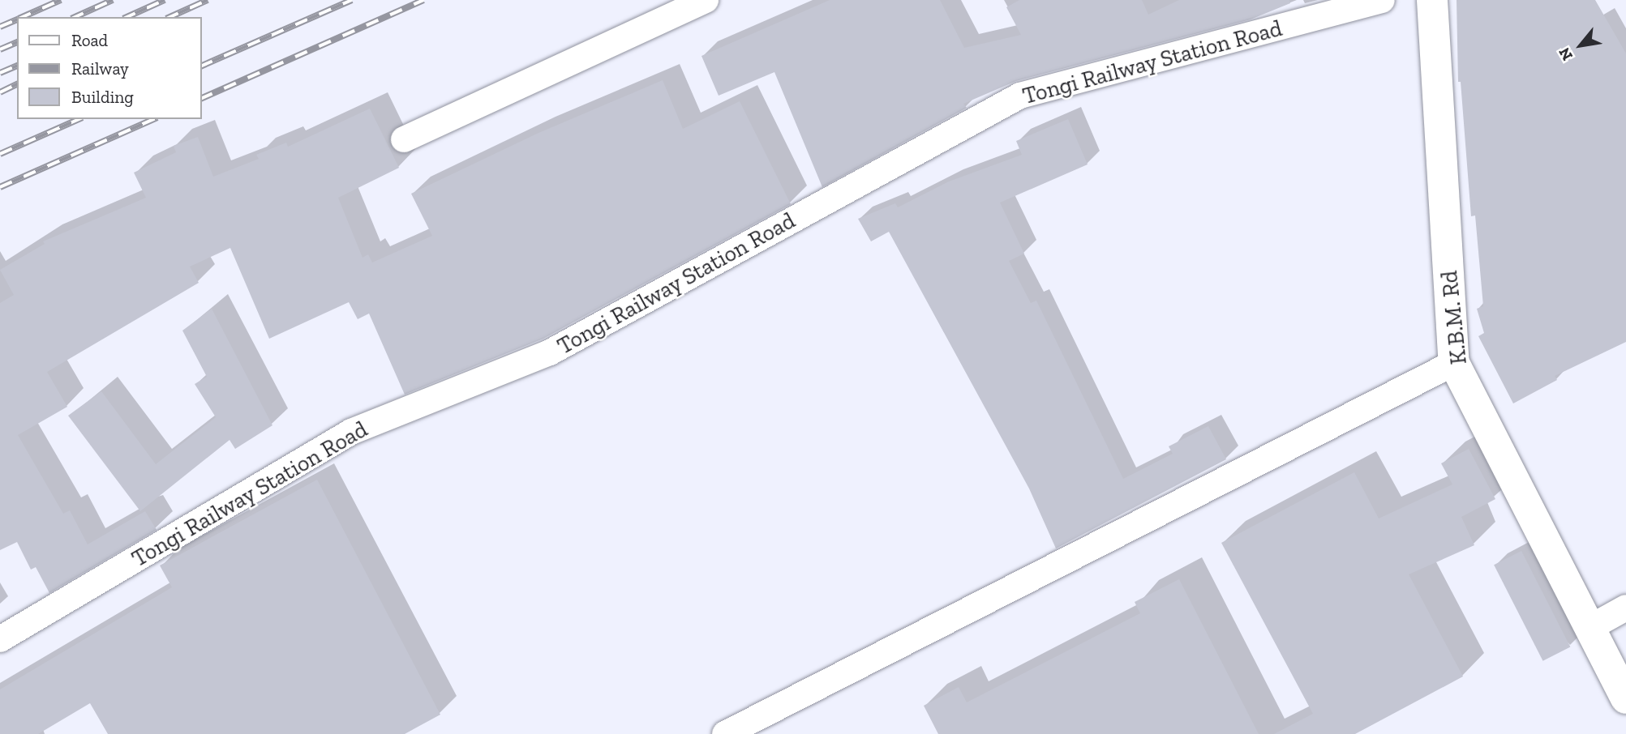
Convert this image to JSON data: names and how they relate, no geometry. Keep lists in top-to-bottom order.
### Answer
{
  "streets": {
    "street": ["Tongi Railway Station Road", "K.B.M. Rd"]
  },
  "legend": ["Road", "Railway", "Building"],
  "north": "bottom left"
}
